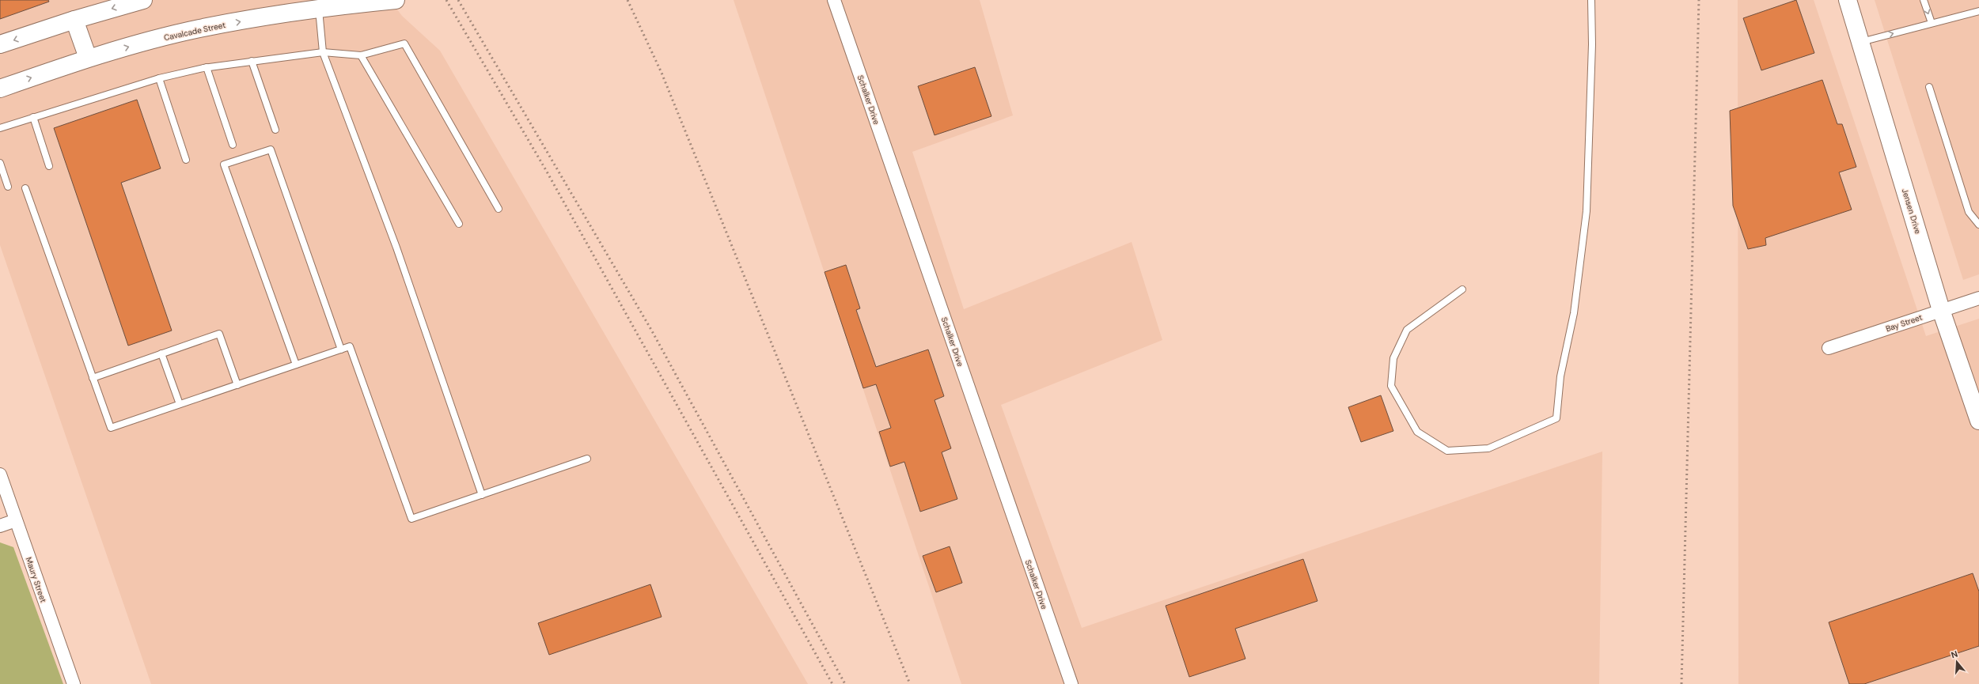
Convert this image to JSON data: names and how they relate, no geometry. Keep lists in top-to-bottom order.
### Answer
{
  "streets": {
    "main road": ["Cavalcade Street", "Jensen Drive"],
    "street": ["Schalker Drive", "Bay Street", "Maury Street"]
  },
  "crossings": [
    ["Jensen Drive", "Bay Street"]
  ],
  "north": "top"
}
